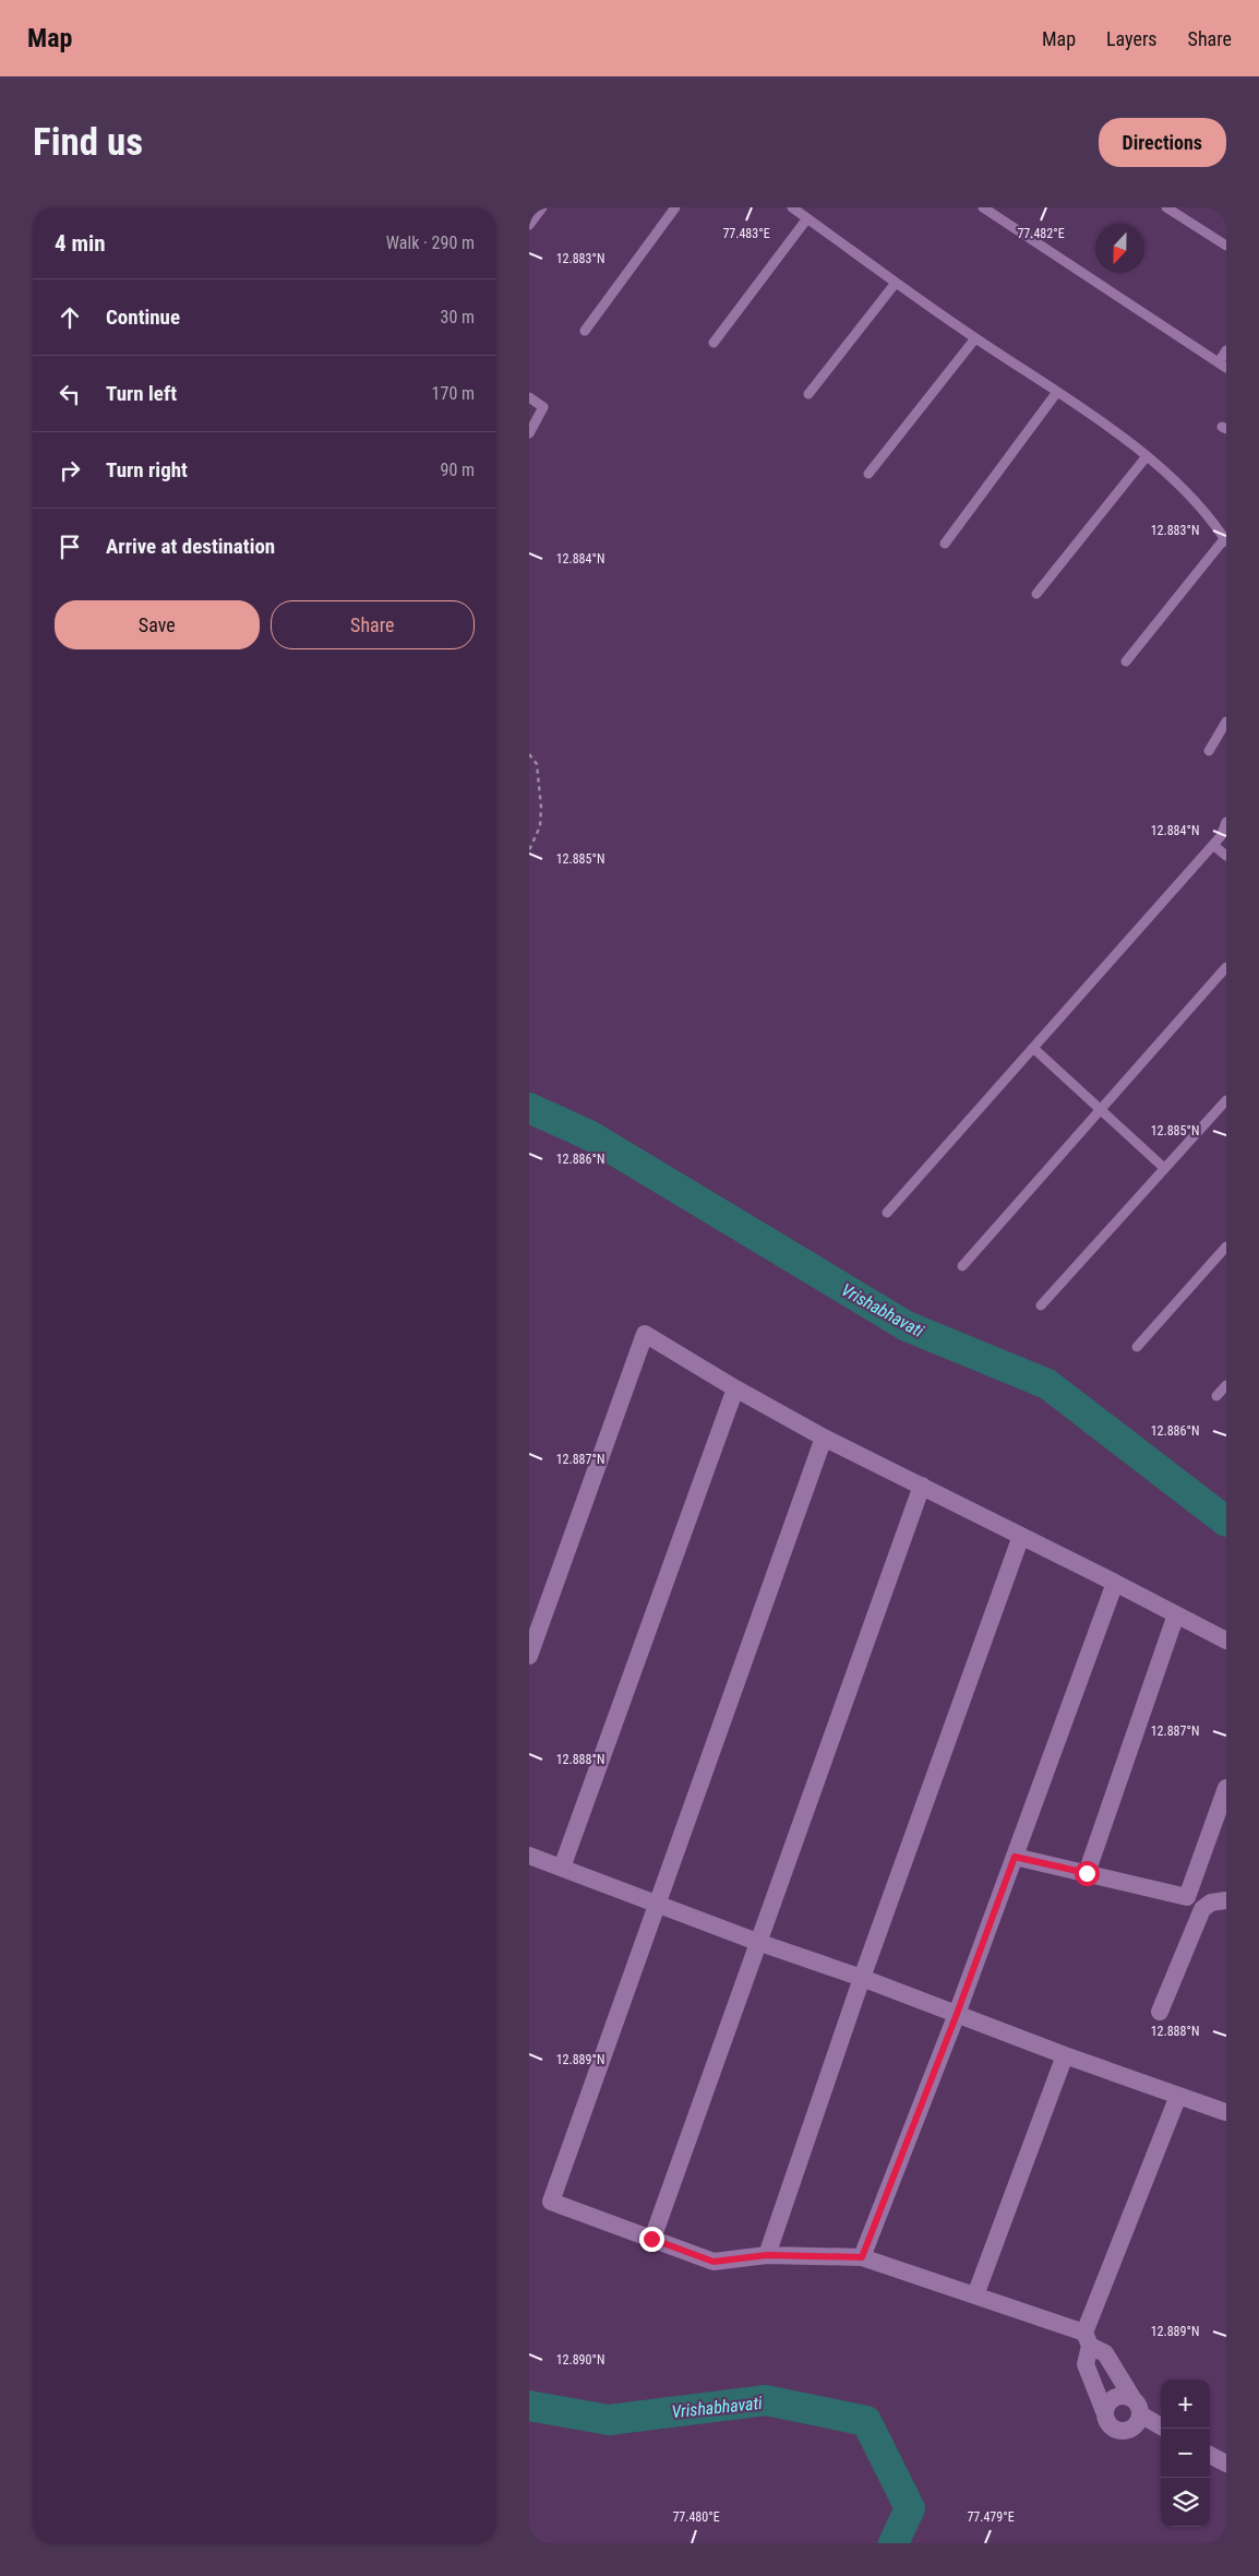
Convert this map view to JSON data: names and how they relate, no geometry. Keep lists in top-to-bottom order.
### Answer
{
  "water": ["Vrishabhavati"],
  "north": "bottom",
  "page": {
    "header": "Map",
    "nav": ["Map", "Layers", "Share"],
    "buttons": [
      "Directions",
      ["Save", "Share"]
    ],
    "title": "Find us",
    "heading": ["4 min", "Walk · 290 m"],
    "list": [
      ["Continue", "30 m"],
      ["Turn left", "170 m"],
      ["Turn right", "90 m"],
      "Arrive at destination"
    ],
    "map_buttons": ["+", "−"]
  },
  "coordinates": [
    "77.483°E",
    "77.482°E",
    "12.883°N",
    "12.884°N",
    "12.885°N",
    "12.886°N",
    "12.887°N",
    "12.888°N",
    "12.889°N",
    "12.890°N",
    "77.480°E",
    "77.479°E"
  ]
}
